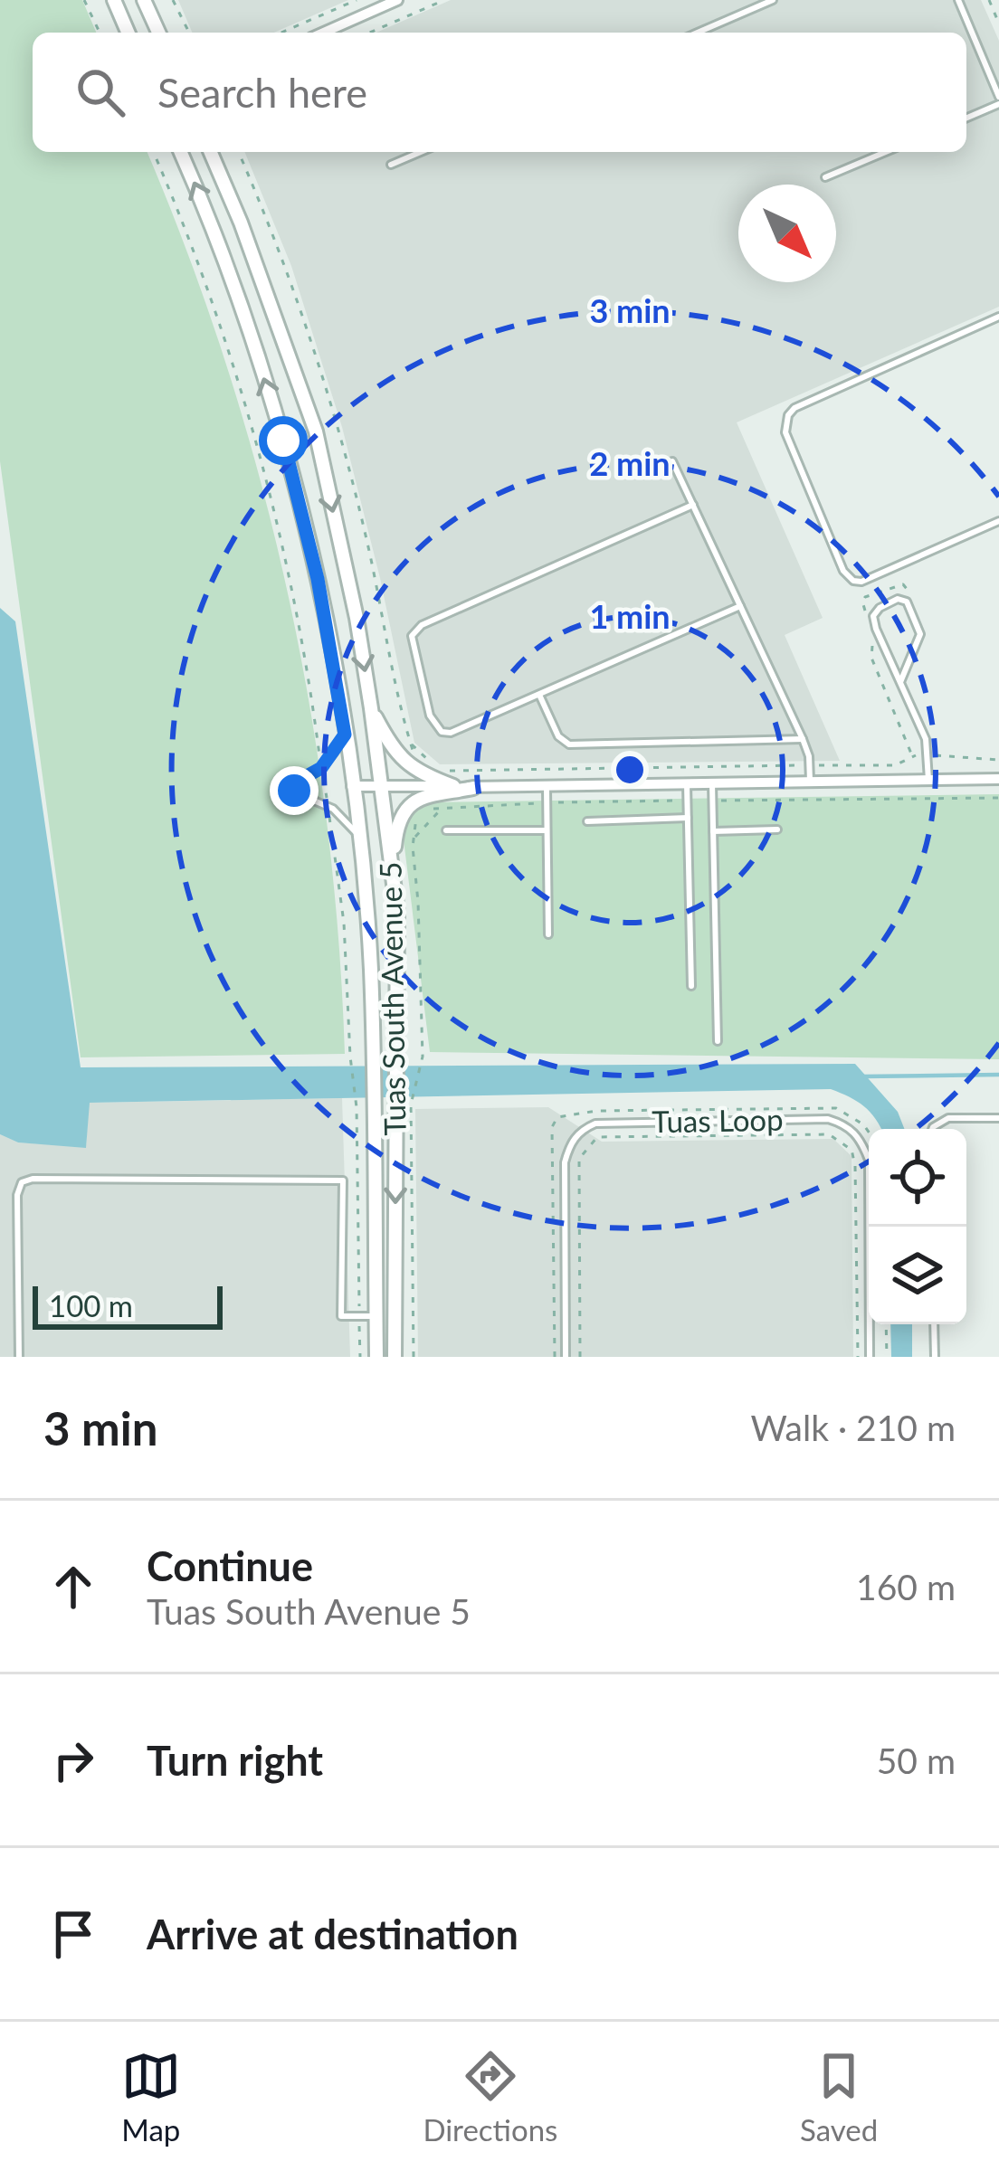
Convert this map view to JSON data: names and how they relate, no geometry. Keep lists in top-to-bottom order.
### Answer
{
  "streets": {
    "street": ["Tuas South Avenue 5"],
    "lane": ["Tuas Loop"]
  },
  "scale_bar": "100 m",
  "north": "bottom right",
  "page": {
    "search": "Search here",
    "scale": "100 m",
    "heading": ["3 min", "Walk · 210 m"],
    "list": [
      ["Continue", "Tuas South Avenue 5", "160 m"],
      ["Turn right", "50 m"],
      "Arrive at destination"
    ],
    "nav": ["Map", "Directions", "Saved"]
  },
  "rings": ["3 min", "2 min", "1 min"]
}
